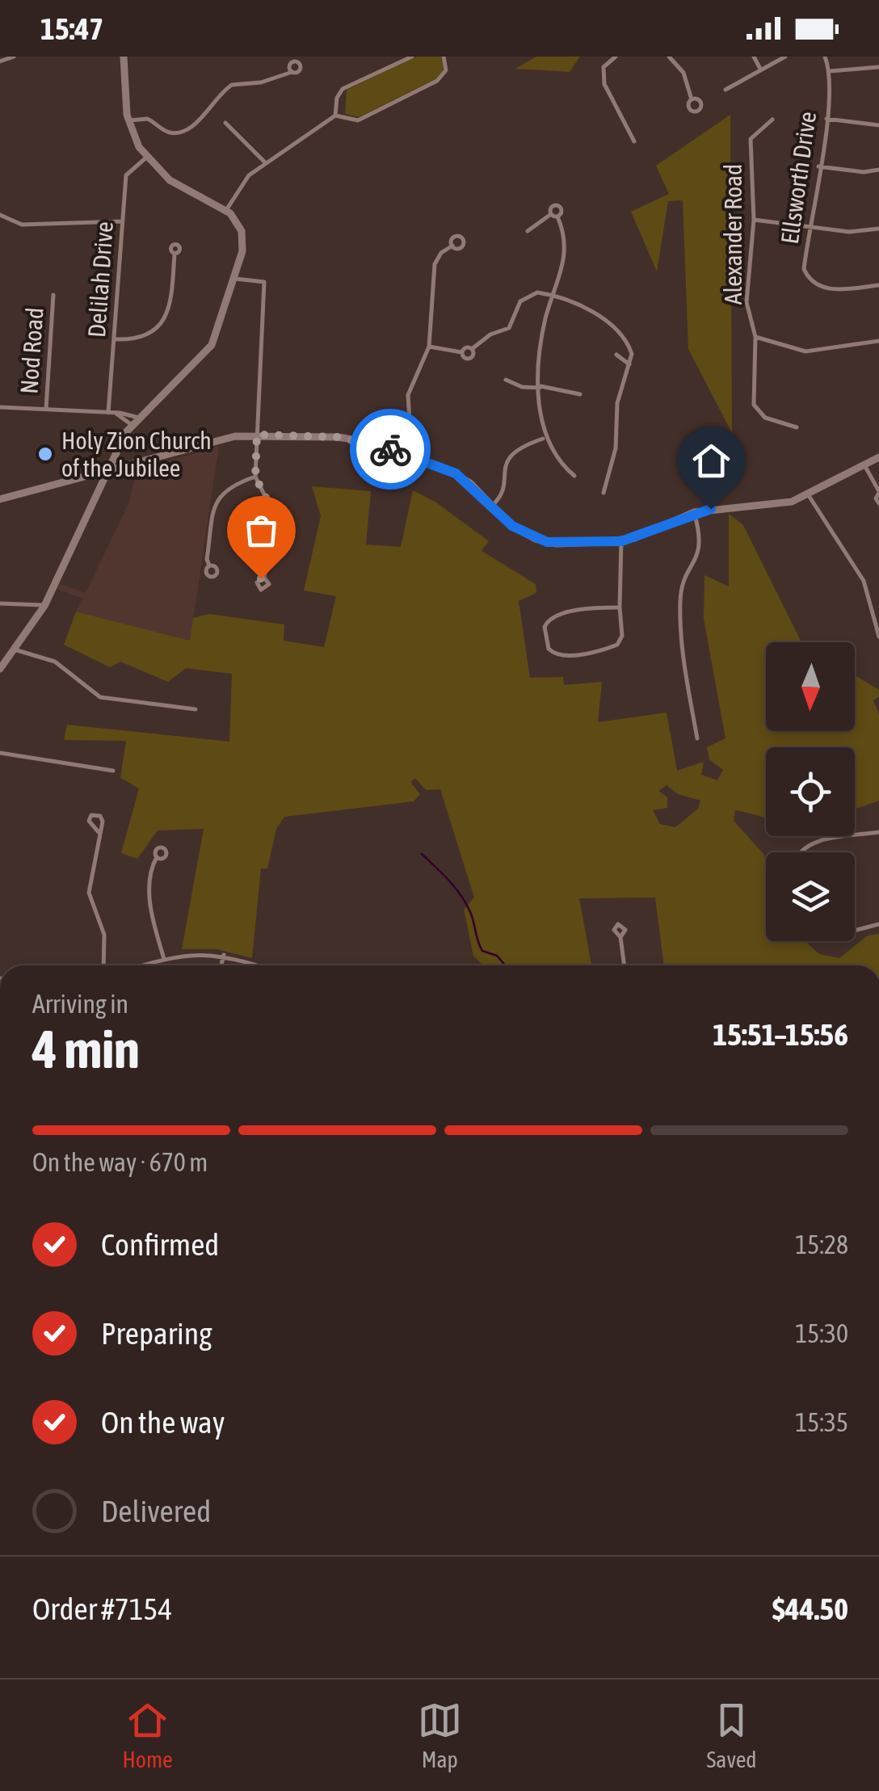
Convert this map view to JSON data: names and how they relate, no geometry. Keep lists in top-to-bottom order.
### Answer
{
  "streets": {
    "street": [
      "Ellsworth Drive",
      "Alexander Road",
      "Delilah Drive",
      "Nod Road"
    ]
  },
  "places": ["Holy Zion Church of the Jubilee"],
  "north": "bottom",
  "page": {
    "status": "15:47",
    "heading": ["4 min", "Arriving in", "15:51–15:56"],
    "panel": ["Order #7154", "$44.50"],
    "bar": "On the way · 670 m",
    "list": [
      ["Confirmed", "15:28"],
      ["Preparing", "15:30"],
      ["On the way", "15:35"],
      "Delivered"
    ],
    "tabs": ["Home", "Map", "Saved"]
  }
}
